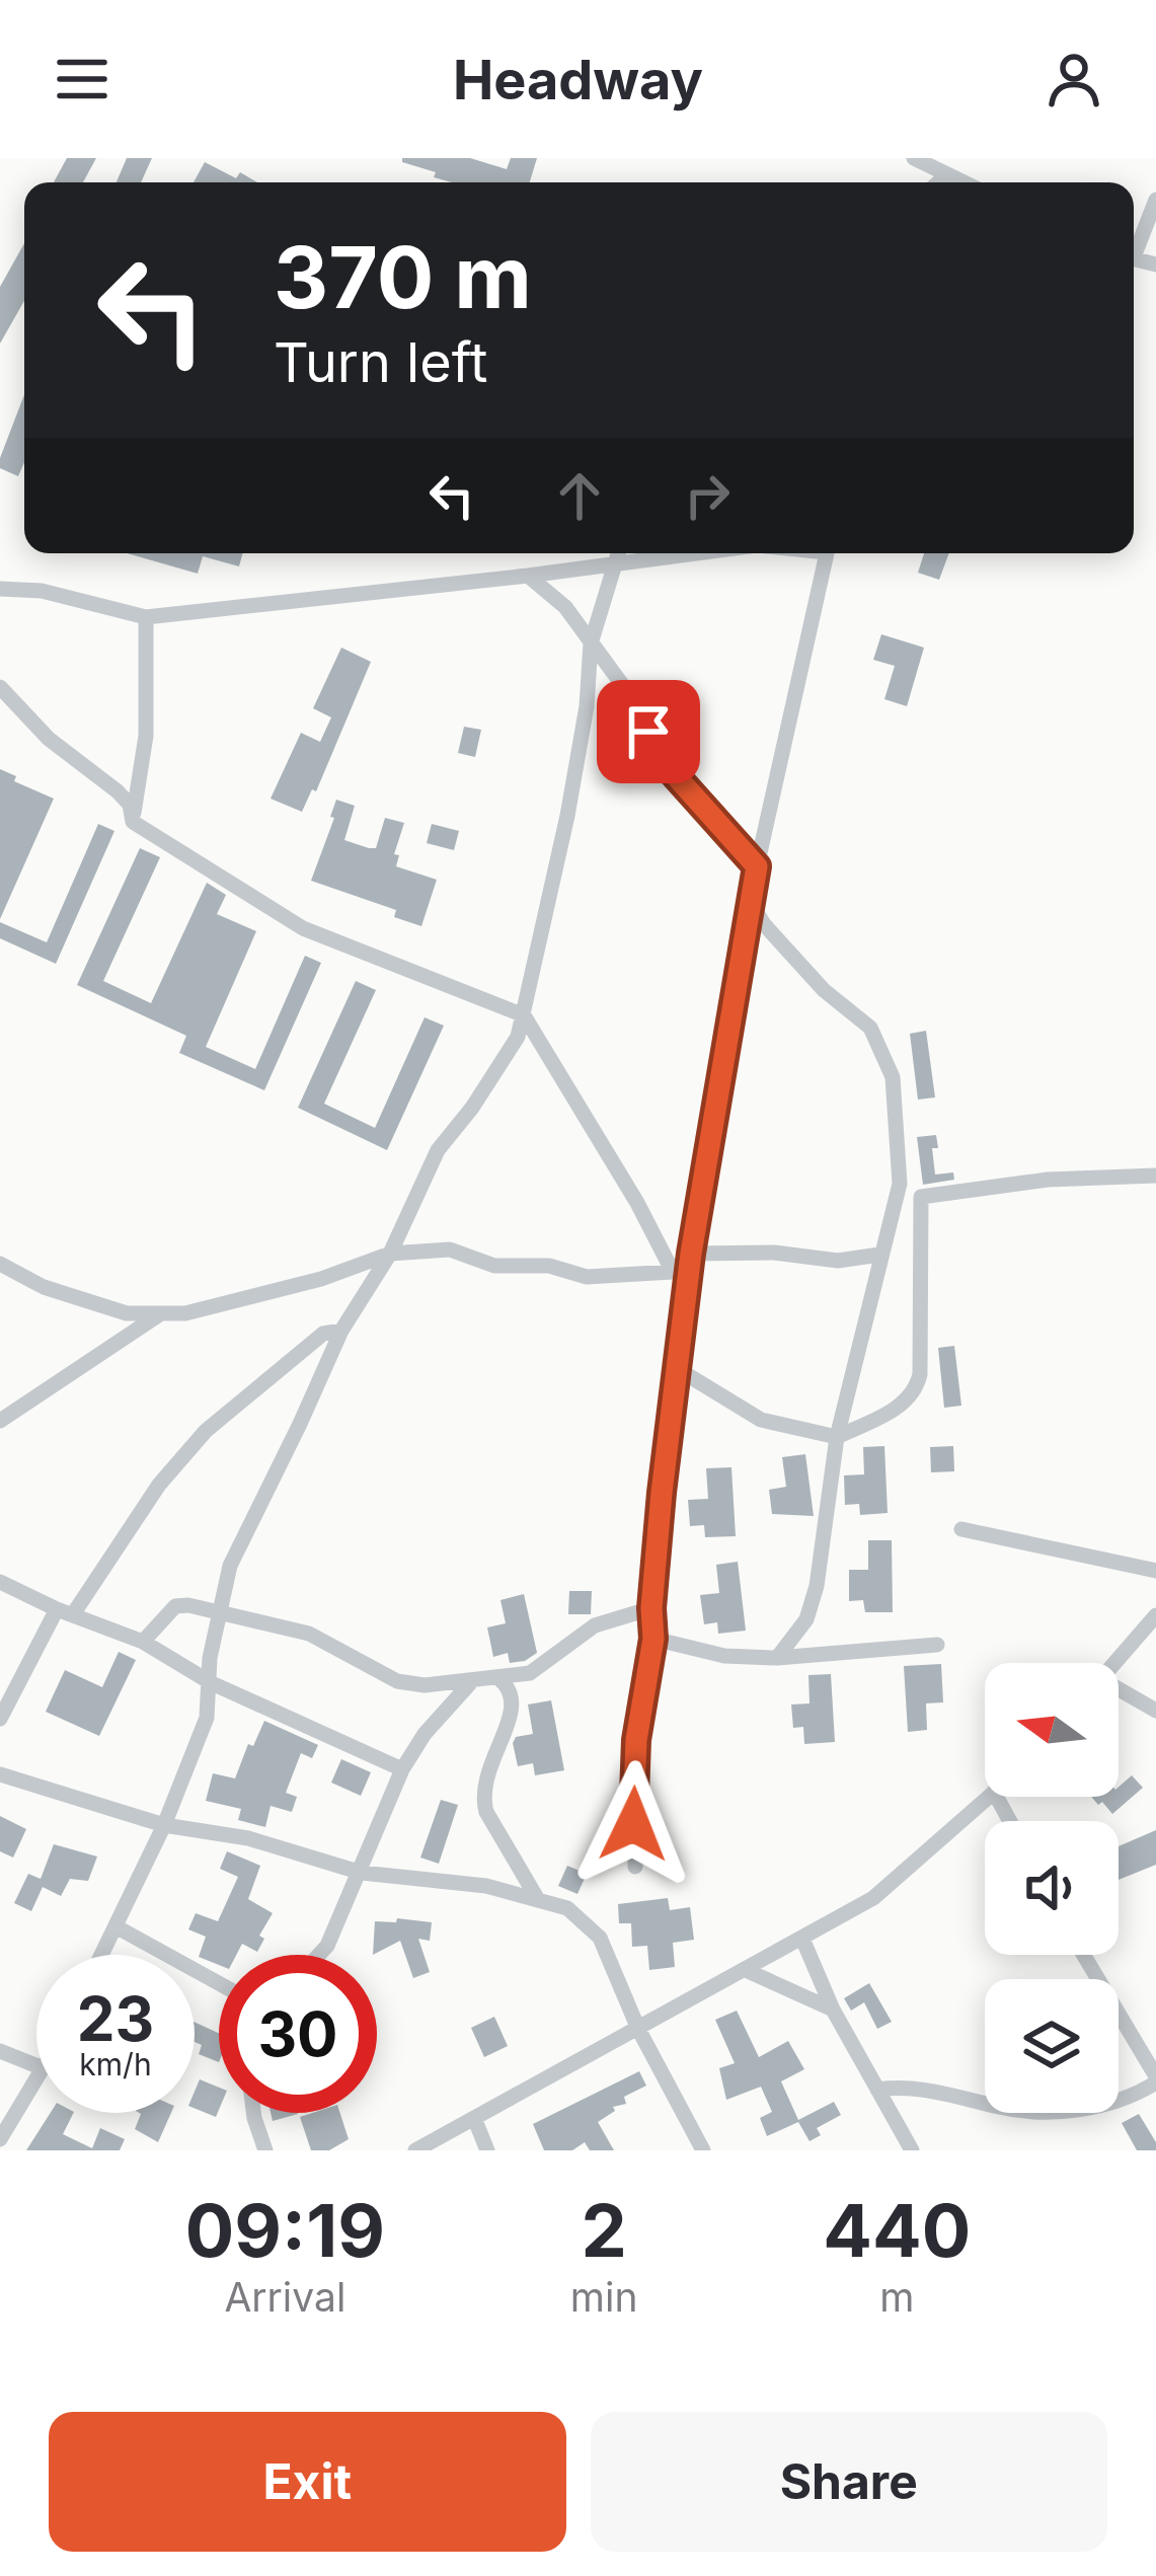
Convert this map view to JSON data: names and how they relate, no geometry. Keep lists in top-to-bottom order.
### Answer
{
  "north": "left",
  "page": {
    "header": "Headway",
    "turn": ["370 m", "Turn left"],
    "speed": "23 km/h",
    "limit": "30",
    "eta": [
      "09:19",
      "Arrival",
      "2",
      "min",
      "440",
      "m"
    ],
    "buttons": ["Exit", "Share"]
  }
}
